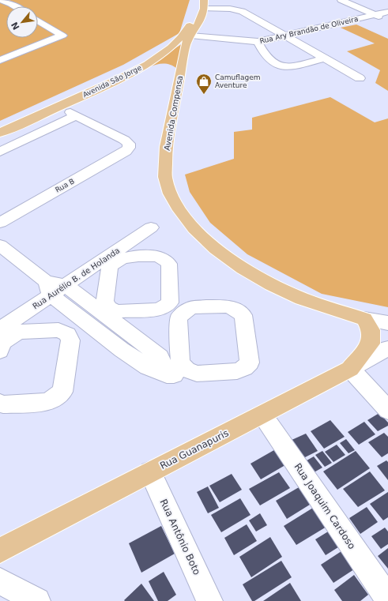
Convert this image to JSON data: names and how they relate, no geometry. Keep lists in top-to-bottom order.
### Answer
{
  "streets": {
    "main road": ["Avenida São Jorge", "Avenida Compensa", "Rua Guanapuris"],
    "street": [
      "Rua Ary Brandão de Oliveira",
      "Rua B",
      "Rua Aurélio B. de Holanda",
      "Rua Joaquim Cardoso",
      "Rua Antônio Boto"
    ]
  },
  "crossings": [
    ["Rua Ary Brandão de Oliveira", "Avenida Compensa"],
    ["Rua Guanapuris", "Rua Joaquim Cardoso"],
    ["Rua Guanapuris", "Rua Antônio Boto"]
  ],
  "places": {
    "shop": ["Camuflagem Aventure"]
  },
  "north": "bottom left"
}
